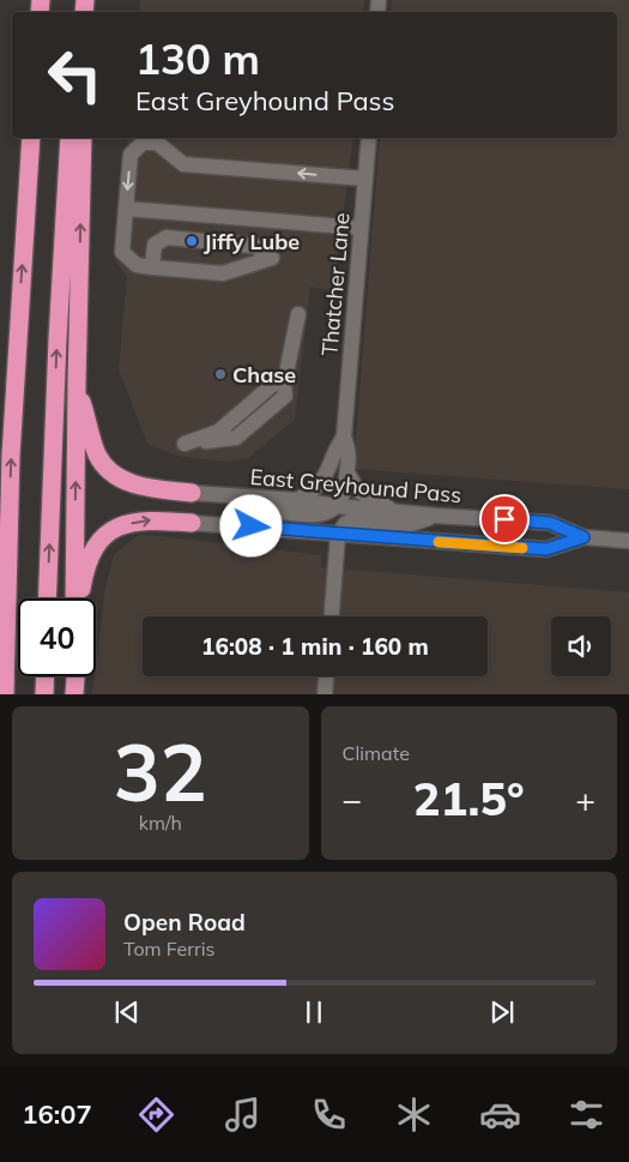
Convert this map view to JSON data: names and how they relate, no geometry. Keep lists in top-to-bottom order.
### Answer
{
  "streets": {
    "street": ["Thatcher Lane", "East Greyhound Pass"]
  },
  "crossings": [
    ["Thatcher Lane", "East Greyhound Pass"]
  ],
  "places": ["Jiffy Lube", "Chase"],
  "page": {
    "turn": ["130 m", "East Greyhound Pass"],
    "limit": "40",
    "trip": "16:08 · 1 min · 160 m",
    "tile": [
      ["32", "km/h"],
      "Climate"
    ],
    "heat": ["−", "21.5°", "+"],
    "song": ["Open Road", "Tom Ferris"],
    "tabs": "16:07"
  }
}
